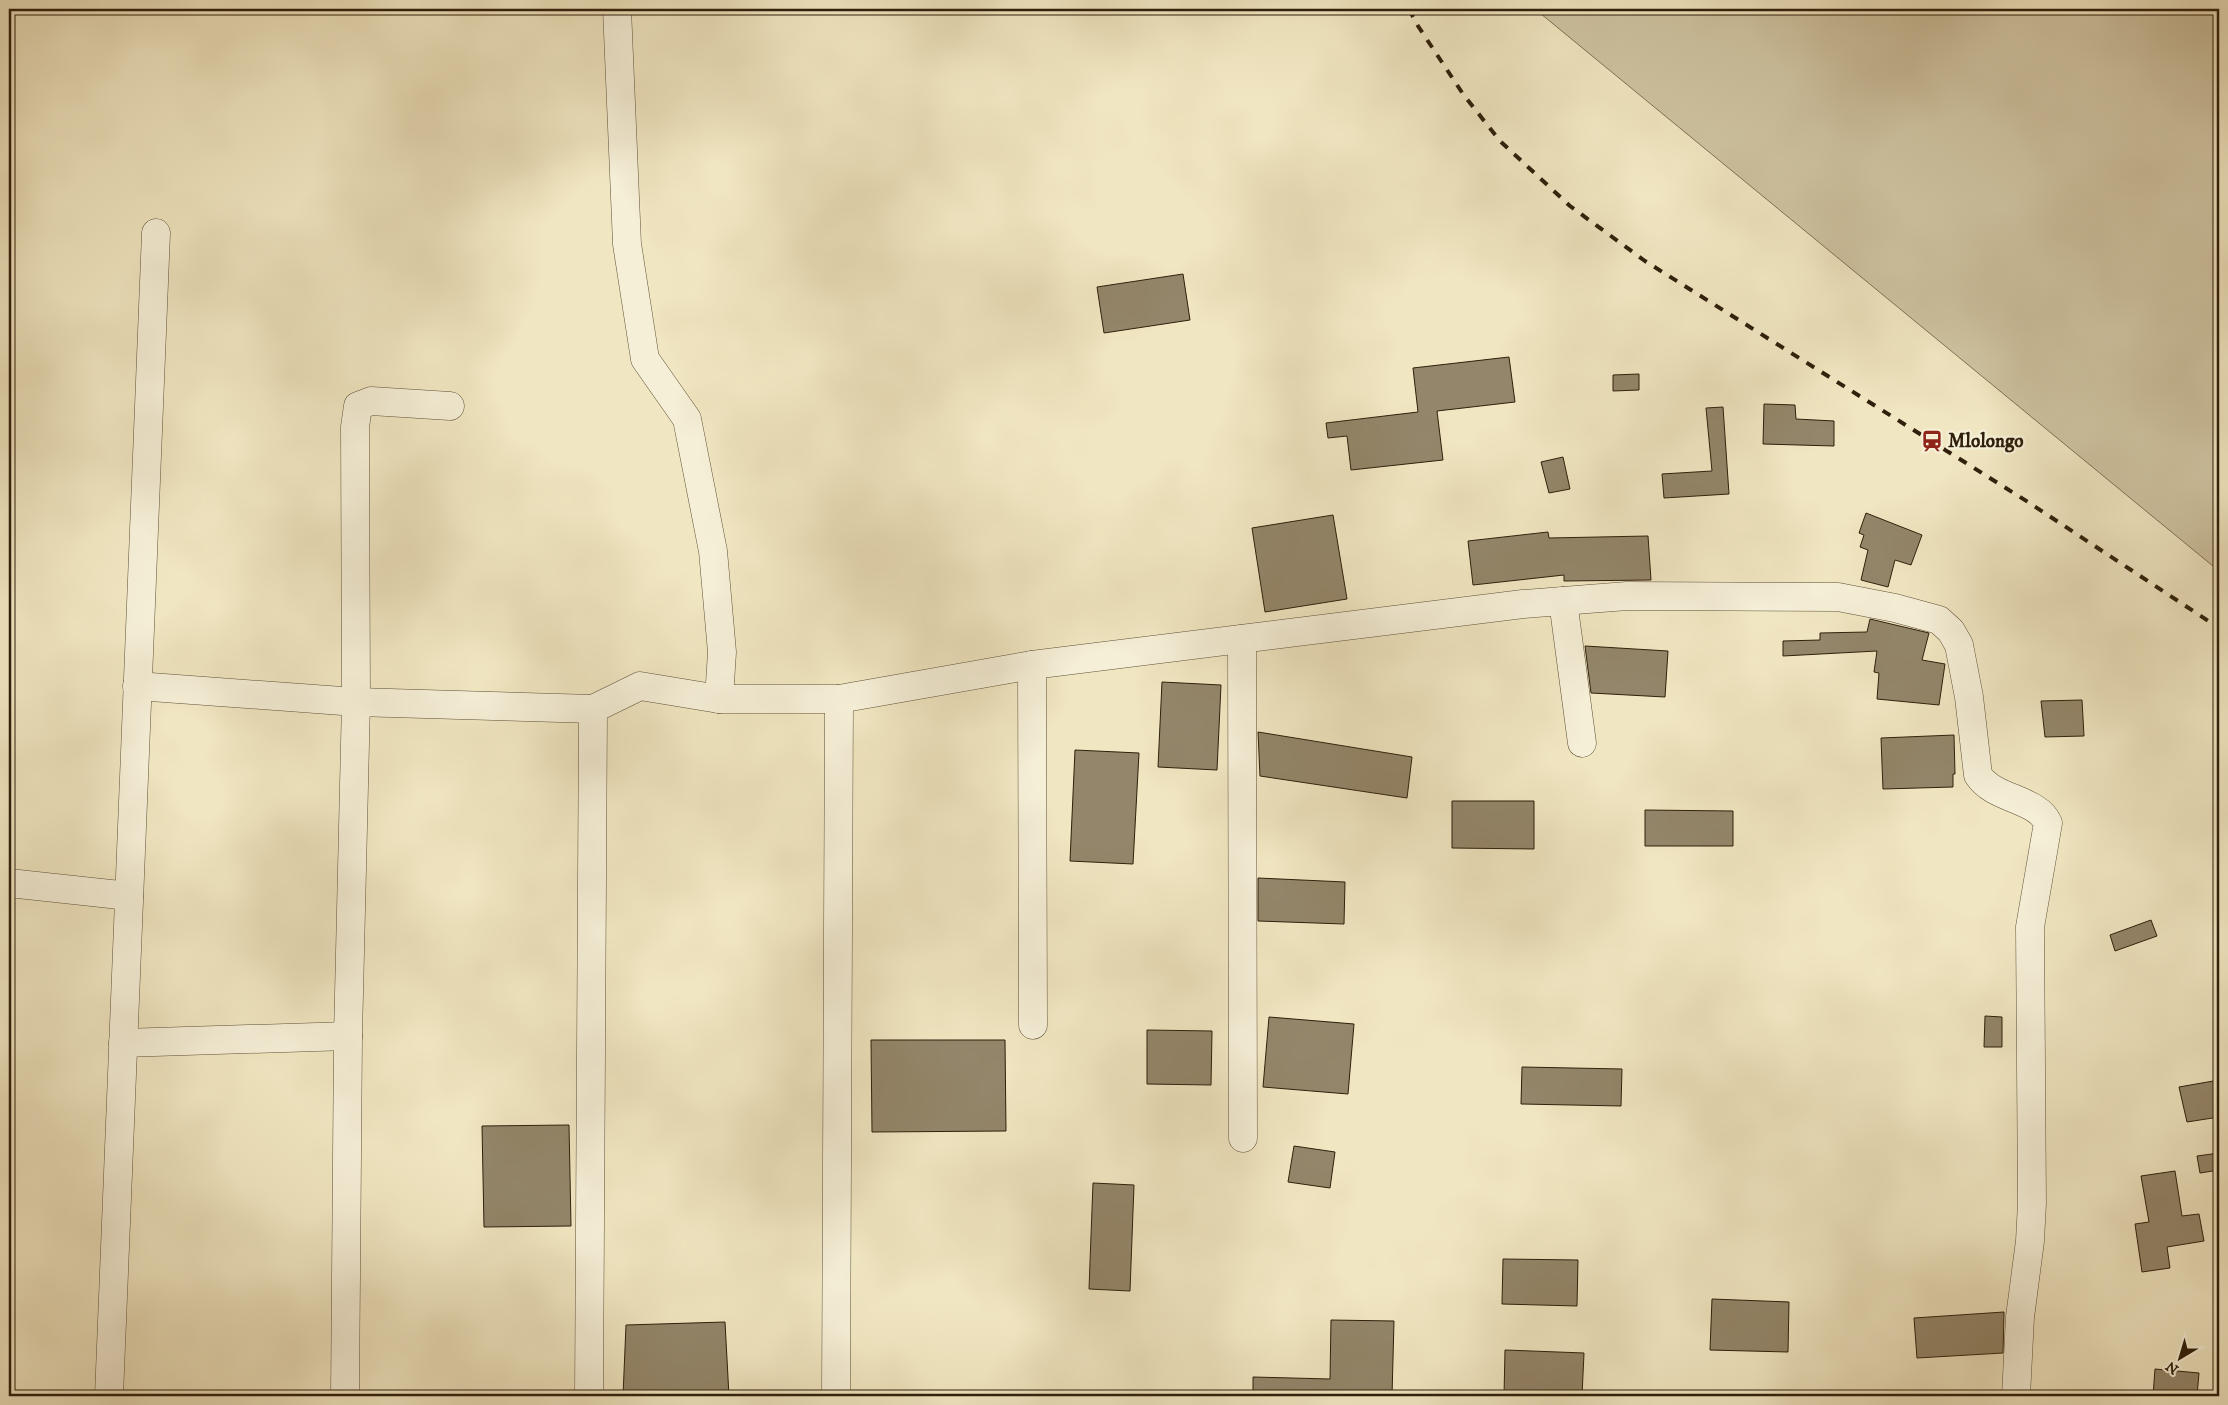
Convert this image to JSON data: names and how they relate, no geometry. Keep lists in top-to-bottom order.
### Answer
{
  "places": {
    "station": ["Mlolongo"]
  },
  "north": "bottom left"
}
